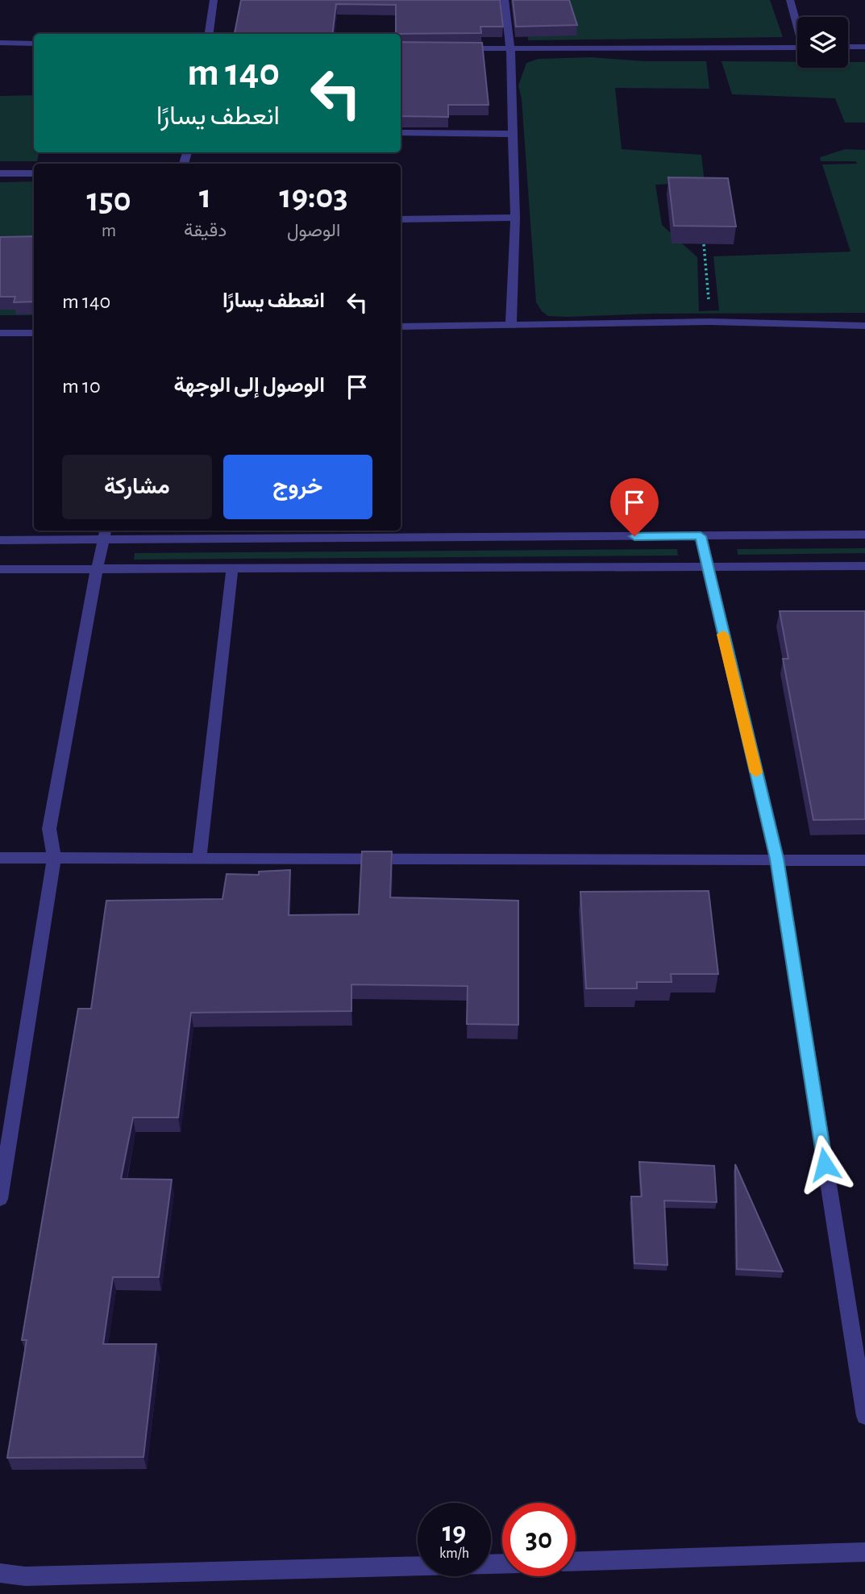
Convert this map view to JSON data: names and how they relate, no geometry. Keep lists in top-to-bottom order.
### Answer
{
  "page": {
    "turn": ["140 m", "انعطف يسارًا"],
    "eta": [
      "19:03",
      "الوصول",
      "1",
      "دقيقة",
      "150",
      "m"
    ],
    "list": [
      {
        "name": "انعطف يسارًا",
        "value": "140 m"
      },
      {
        "name": "الوصول إلى الوجهة",
        "value": "10 m"
      }
    ],
    "buttons": ["خروج", "مشاركة"],
    "speed": "19 km/h",
    "limit": "30"
  }
}
